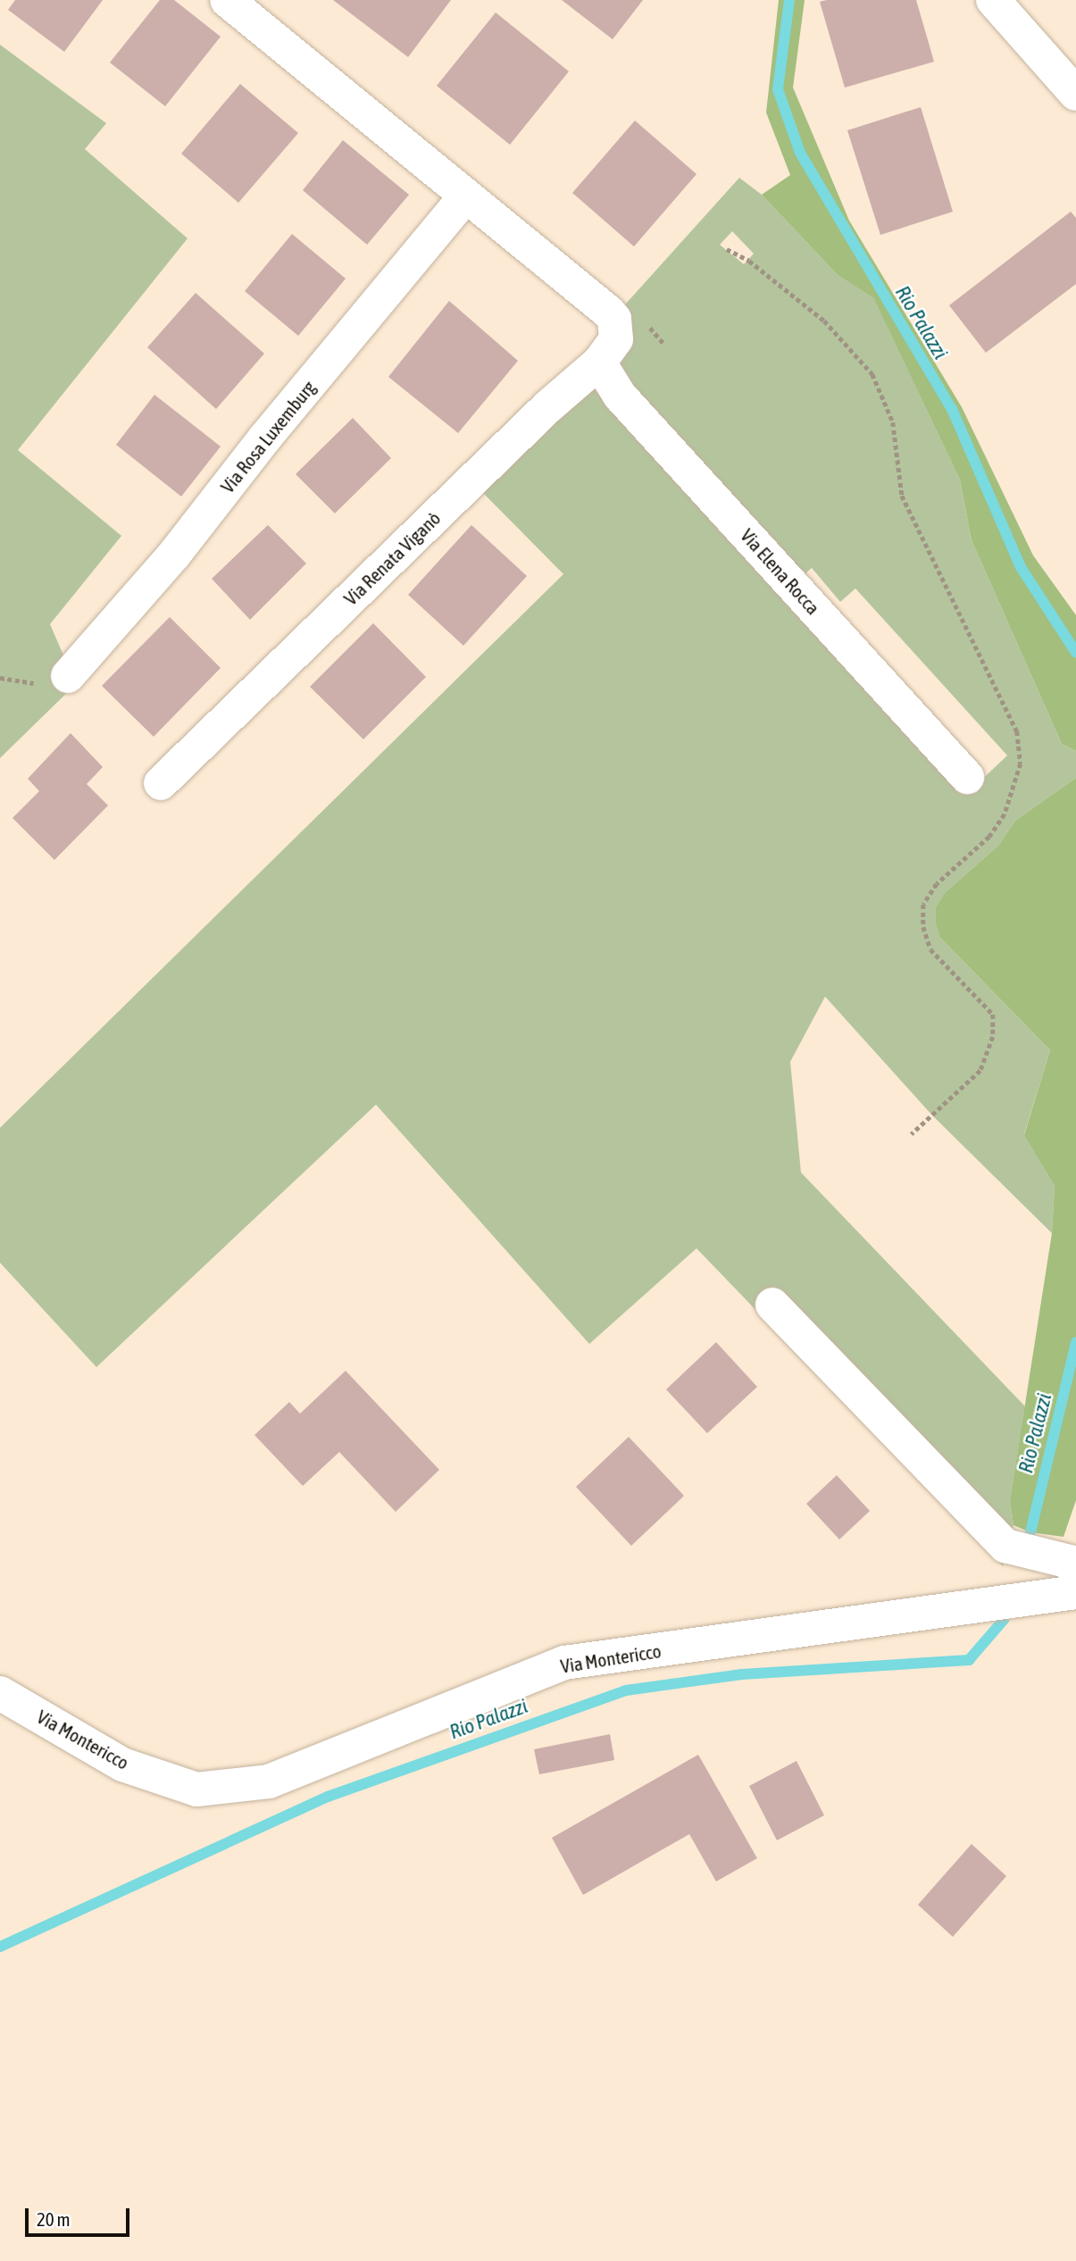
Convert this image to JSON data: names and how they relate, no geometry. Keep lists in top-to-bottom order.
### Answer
{
  "streets": {
    "street": [
      "Via Rosa Luxemburg",
      "Via Renata Viganò",
      "Via Elena Rocca",
      "Via Montericco"
    ]
  },
  "crossings": [
    ["Via Rosa Luxemburg", "Via Renata Viganò"],
    ["Via Renata Viganò", "Via Elena Rocca"]
  ],
  "water": ["Rio Palazzi"],
  "scale_bar": "20 m"
}
